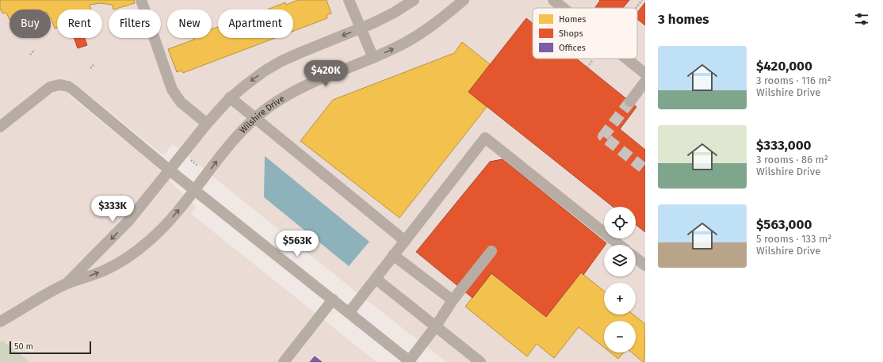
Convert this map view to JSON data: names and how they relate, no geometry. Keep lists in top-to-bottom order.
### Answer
{
  "streets": {
    "street": ["Wilshire Drive"]
  },
  "legend": ["Homes", "Shops", "Offices"],
  "scale_bar": "50 m",
  "page": {
    "heading": "3 homes",
    "chip": [
      "Buy",
      "Rent",
      "Filters",
      "New",
      "Apartment"
    ],
    "list": [
      {
        "name": "$420,000",
        "note": "3 rooms · 116 m² · Wilshire Drive"
      },
      {
        "name": "$333,000",
        "note": "3 rooms · 86 m² · Wilshire Drive"
      },
      {
        "name": "$563,000",
        "note": "5 rooms · 133 m² · Wilshire Drive"
      }
    ],
    "price": ["$420K", "$333K", "$563K"],
    "map_buttons": ["+", "−"],
    "scale": "50 m"
  }
}
